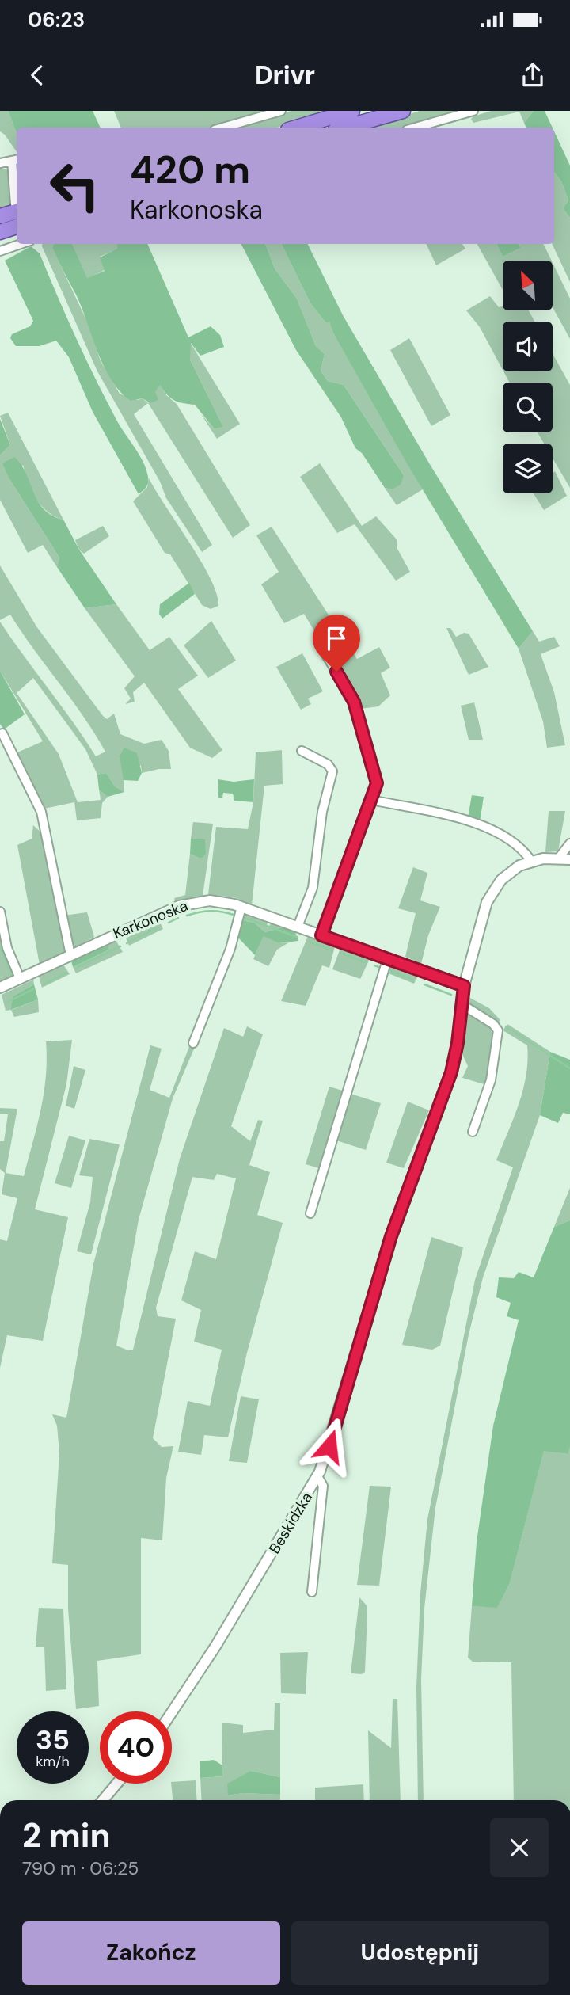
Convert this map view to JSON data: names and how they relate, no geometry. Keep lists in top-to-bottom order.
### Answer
{
  "streets": {
    "street": ["Karkonoska", "Beskidzka"]
  },
  "crossings": [
    ["Karkonoska", "Beskidzka"]
  ],
  "north": "top left",
  "page": {
    "status": "06:23",
    "header": "Drivr",
    "turn": ["420 m", "Karkonoska"],
    "speed": "35 km/h",
    "limit": "40",
    "heading": ["2 min", "790 m · 06:25"],
    "buttons": ["Zakończ", "Udostępnij"]
  }
}
